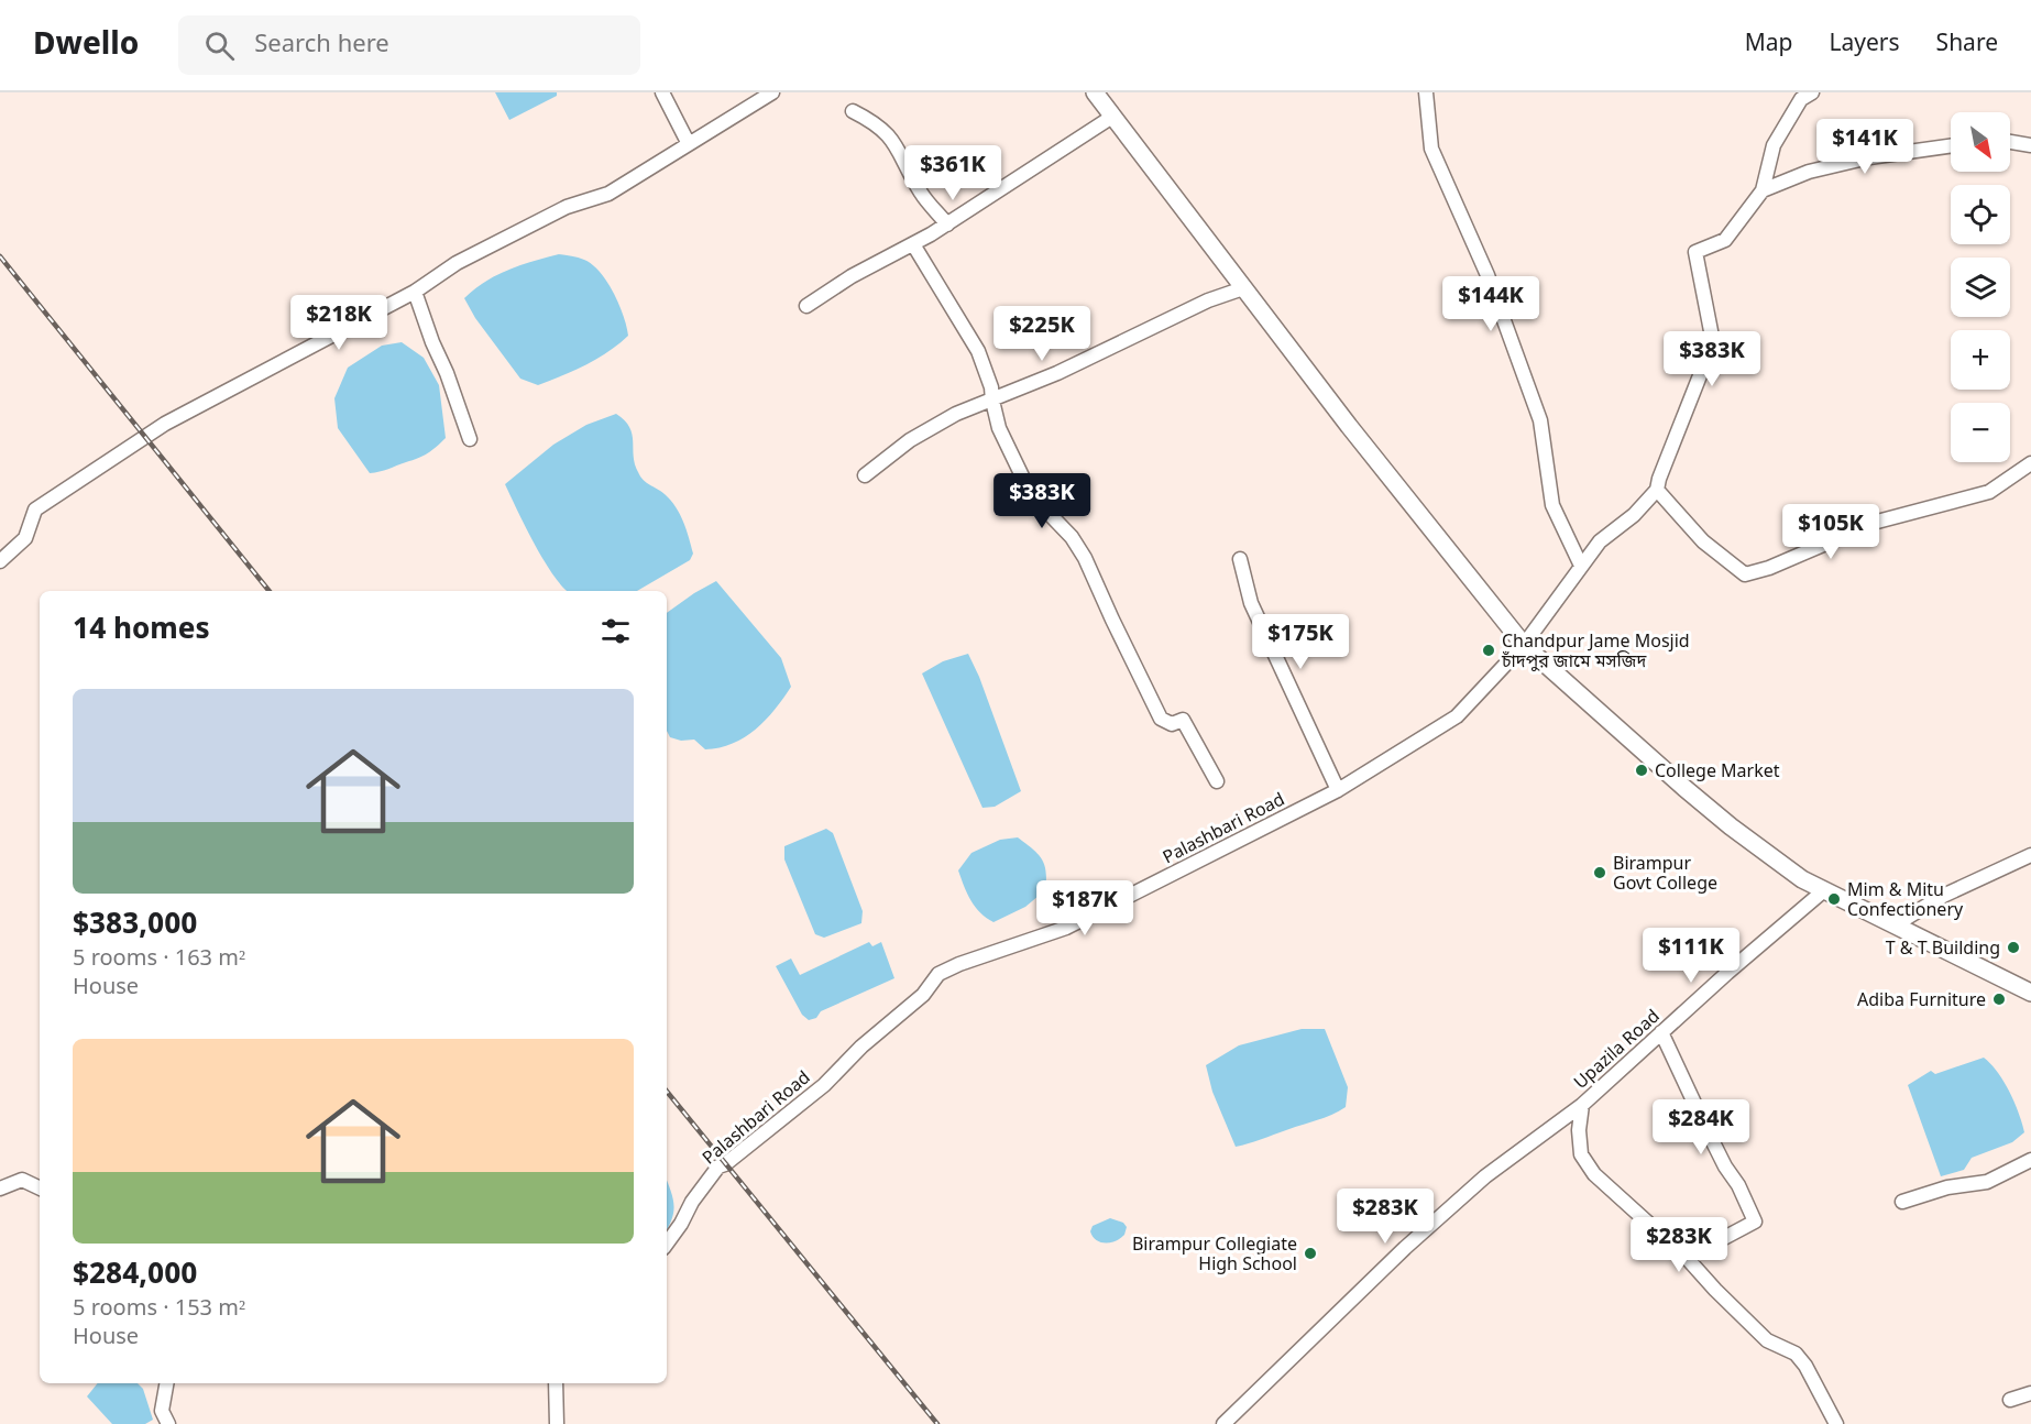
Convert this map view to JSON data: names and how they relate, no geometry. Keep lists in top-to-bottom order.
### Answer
{
  "streets": {
    "street": ["Palashbari Road", "Upazila Road"]
  },
  "places": [
    "Chandpur Jame Mosjid চাঁদপুর জামে মসজিদ",
    "College Market",
    "Birampur Govt College",
    "Mim & Mitu Confectionery",
    "T & T Building",
    "Adiba Furniture",
    "Birampur Collegiate High School"
  ],
  "north": "bottom right",
  "page": {
    "header": "Dwello",
    "search": "Search here",
    "nav": ["Map", "Layers", "Share"],
    "map_buttons": ["+", "−"],
    "price": [
      "$141K",
      "$361K",
      "$144K",
      "$218K",
      "$225K",
      "$383K",
      "$383K",
      "$105K",
      "$175K",
      "$187K",
      "$111K",
      "$284K",
      "$283K",
      "$283K"
    ],
    "heading": "14 homes",
    "list": [
      {
        "name": "$383,000",
        "note": "5 rooms · 163 m² · House"
      },
      {
        "name": "$284,000",
        "note": "5 rooms · 153 m² · House"
      }
    ]
  }
}
